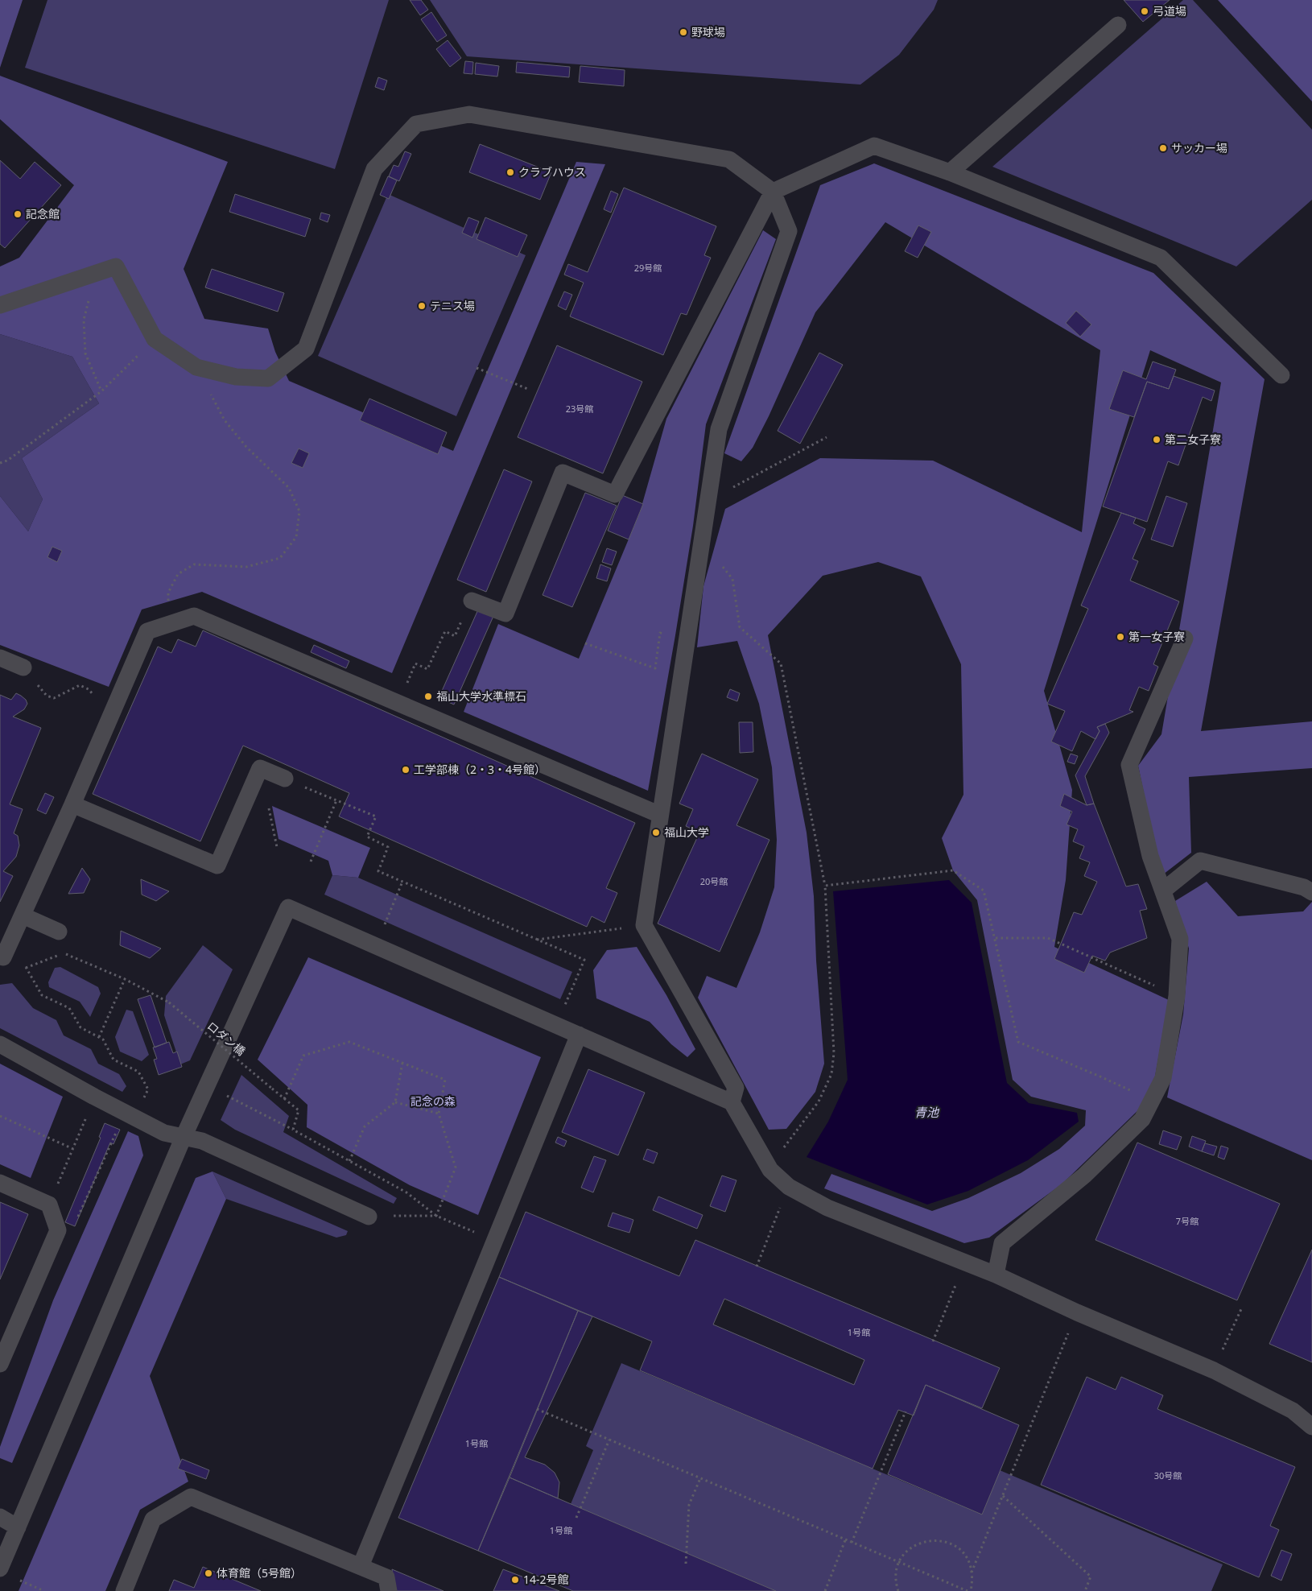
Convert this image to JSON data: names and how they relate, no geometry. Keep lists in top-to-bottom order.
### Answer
{
  "streets": {
    "path": ["ロダン橋"]
  },
  "water": ["青池"],
  "parks": ["記念の森"],
  "places": [
    "弓道場",
    "野球場",
    "サッカー場",
    "クラブハウス",
    "記念館",
    "テニス場",
    "第二女子寮",
    "第一女子寮",
    "福山大学水準標石",
    "工学部棟（2・3・4号館）",
    "福山大学",
    "体育館（5号館）",
    "14-2号館"
  ],
  "house_numbers": [
    "29号館",
    "23号館",
    "20号館",
    "7号館",
    "1号館",
    "1号館",
    "30号館",
    "1号館"
  ]
}
